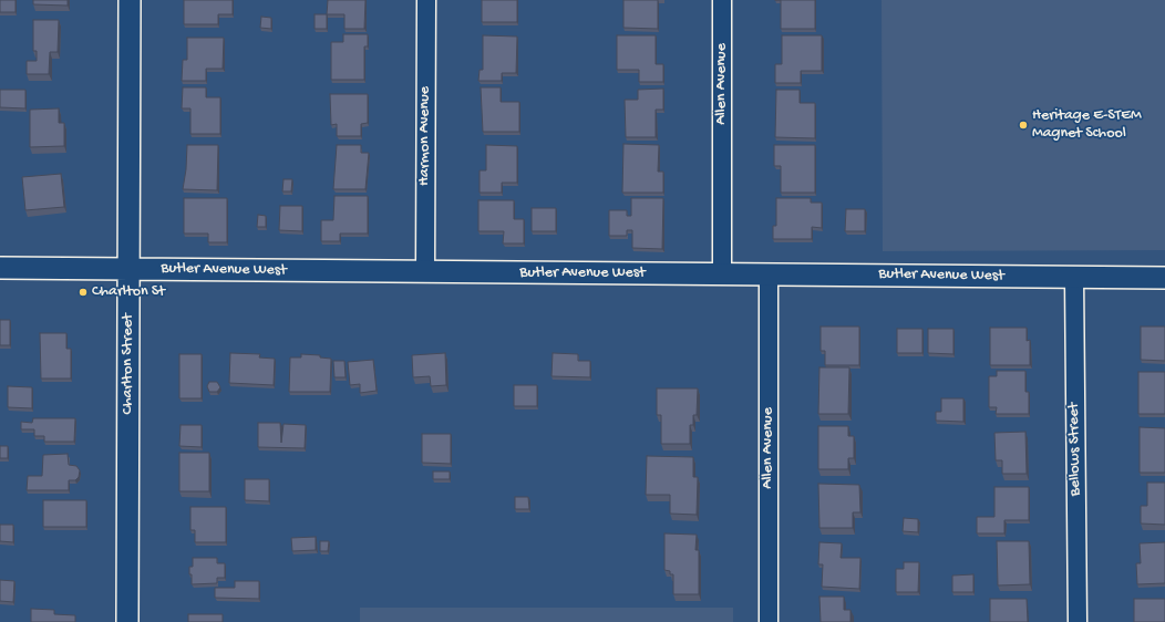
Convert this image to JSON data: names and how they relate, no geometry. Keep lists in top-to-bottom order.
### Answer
{
  "streets": {
    "street": [
      "Allen Avenue",
      "Harmon Avenue",
      "Butler Avenue West",
      "Charlton Street",
      "Bellows Street"
    ]
  },
  "crossings": [
    ["Allen Avenue", "Butler Avenue West"],
    ["Harmon Avenue", "Butler Avenue West"],
    ["Butler Avenue West", "Charlton Street"],
    ["Butler Avenue West", "Bellows Street"]
  ],
  "places": ["Heritage E-STEM Magnet School", "Charlton St"]
}
